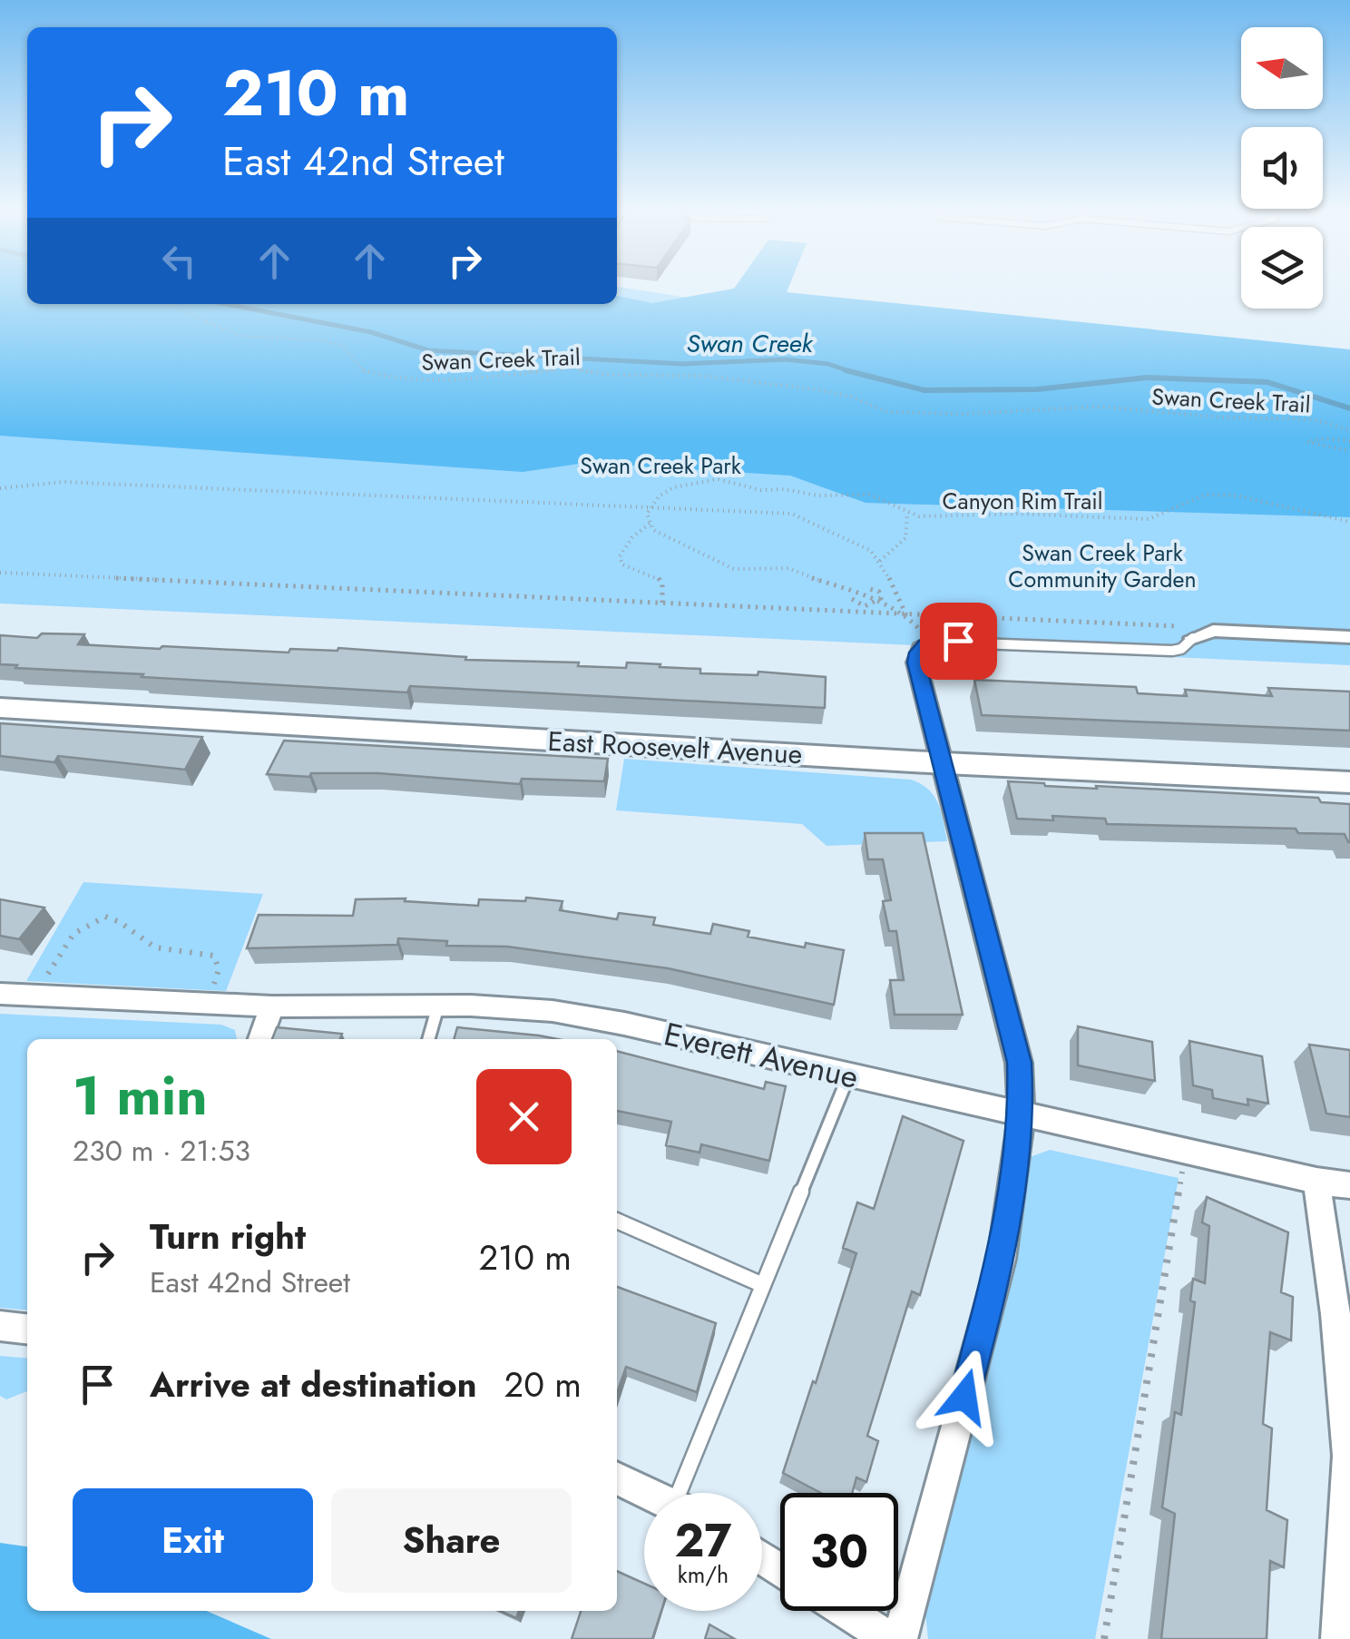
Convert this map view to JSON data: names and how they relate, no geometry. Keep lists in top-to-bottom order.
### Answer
{
  "streets": {
    "street": ["East Roosevelt Avenue", "Everett Avenue"],
    "path": ["Swan Creek Trail", "Canyon Rim Trail"]
  },
  "water": ["Swan Creek"],
  "parks": ["Swan Creek Park", "Swan Creek Park Community Garden"],
  "north": "left",
  "page": {
    "turn": ["210 m", "East 42nd Street"],
    "heading": ["1 min", "230 m · 21:53"],
    "list": [
      {
        "name": "Turn right",
        "note": "East 42nd Street",
        "value": "210 m"
      },
      {
        "name": "Arrive at destination",
        "value": "20 m"
      }
    ],
    "buttons": ["Exit", "Share"],
    "speed": "27 km/h",
    "limit": "30"
  }
}
